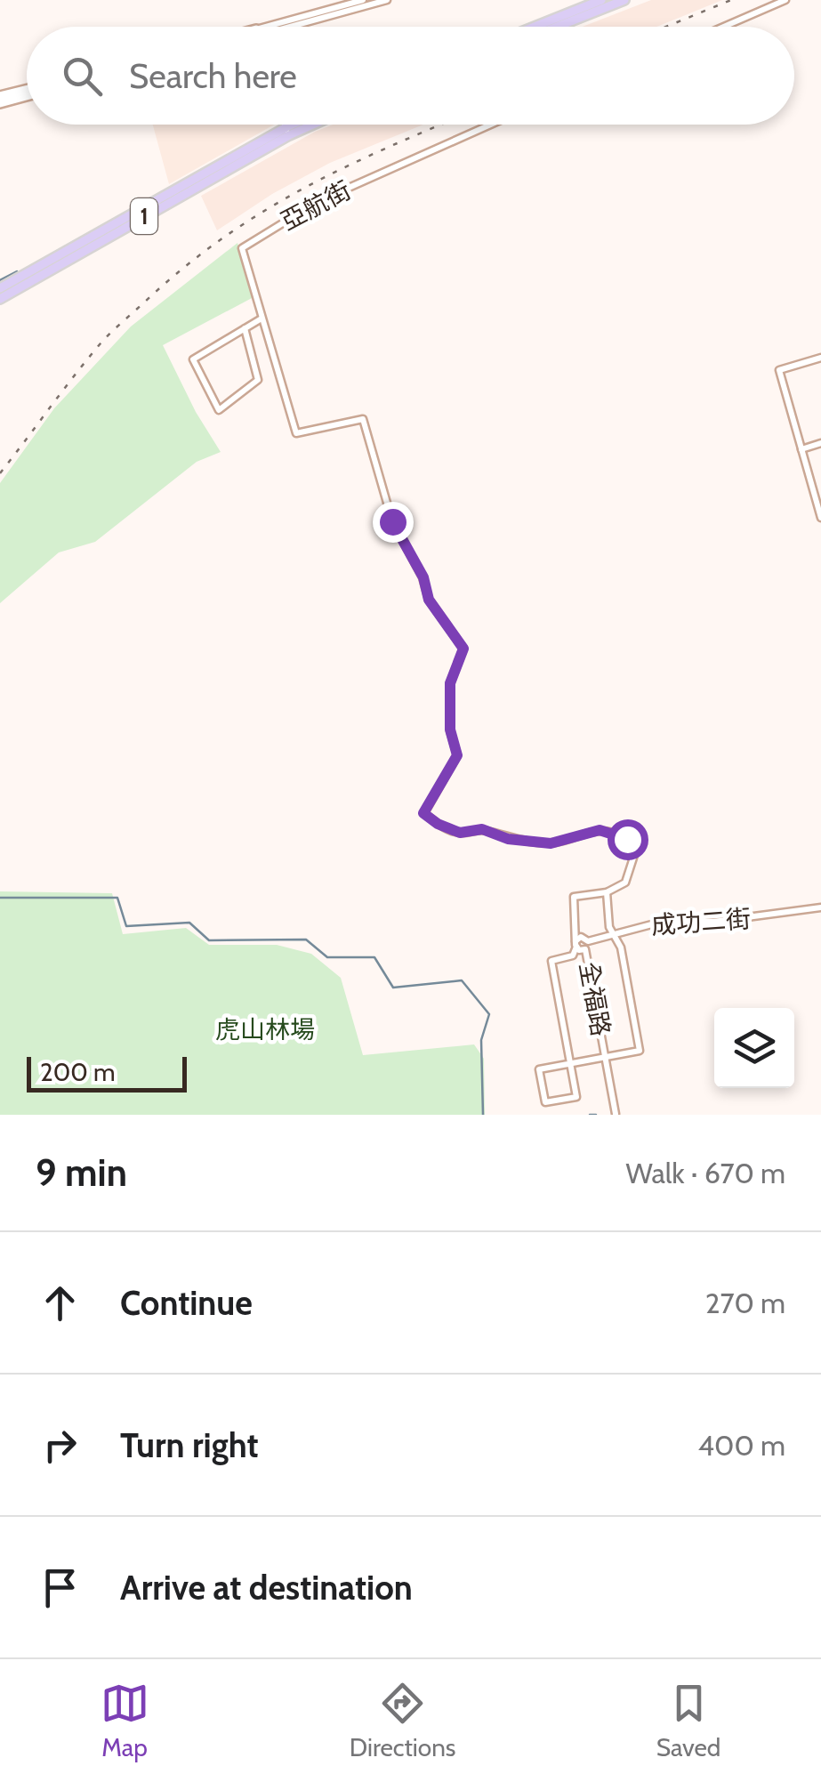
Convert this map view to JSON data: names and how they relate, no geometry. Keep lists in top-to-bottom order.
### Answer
{
  "streets": {
    "main road": ["1"],
    "street": ["亞航街", "成功二街", "全福路"]
  },
  "crossings": [
    ["亞航街", "全福路"],
    ["成功二街", "全福路"]
  ],
  "parks": ["虎山林場"],
  "scale_bar": "200 m",
  "page": {
    "search": "Search here",
    "scale": "200 m",
    "heading": ["9 min", "Walk · 670 m"],
    "list": [
      ["Continue", "270 m"],
      ["Turn right", "400 m"],
      "Arrive at destination"
    ],
    "nav": ["Map", "Directions", "Saved"]
  }
}
